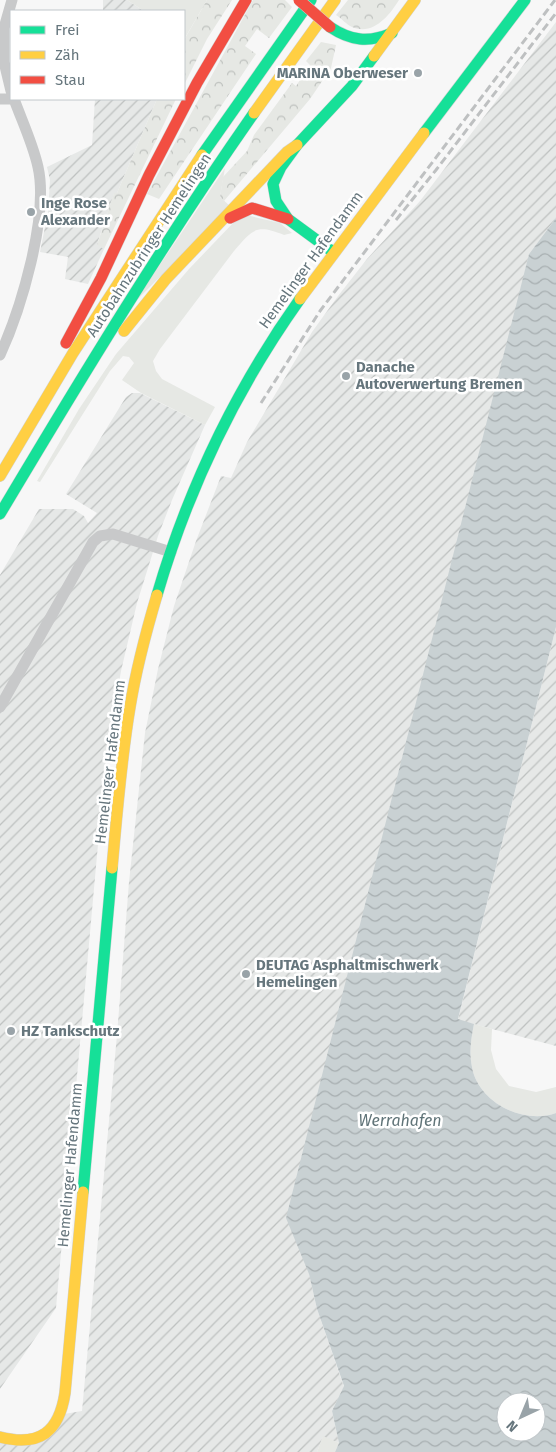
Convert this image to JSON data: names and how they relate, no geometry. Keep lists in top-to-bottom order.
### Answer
{
  "streets": {
    "main road": ["Autobahnzubringer Hemelingen", "Hemelinger Hafendamm"]
  },
  "water": ["Werrahafen"],
  "places": [
    "MARINA Oberweser",
    "Inge Rose Alexander",
    "Danache Autoverwertung Bremen",
    "DEUTAG Asphaltmischwerk Hemelingen",
    "HZ Tankschutz"
  ],
  "legend": ["Frei", "Zäh", "Stau"],
  "north": "bottom left"
}
